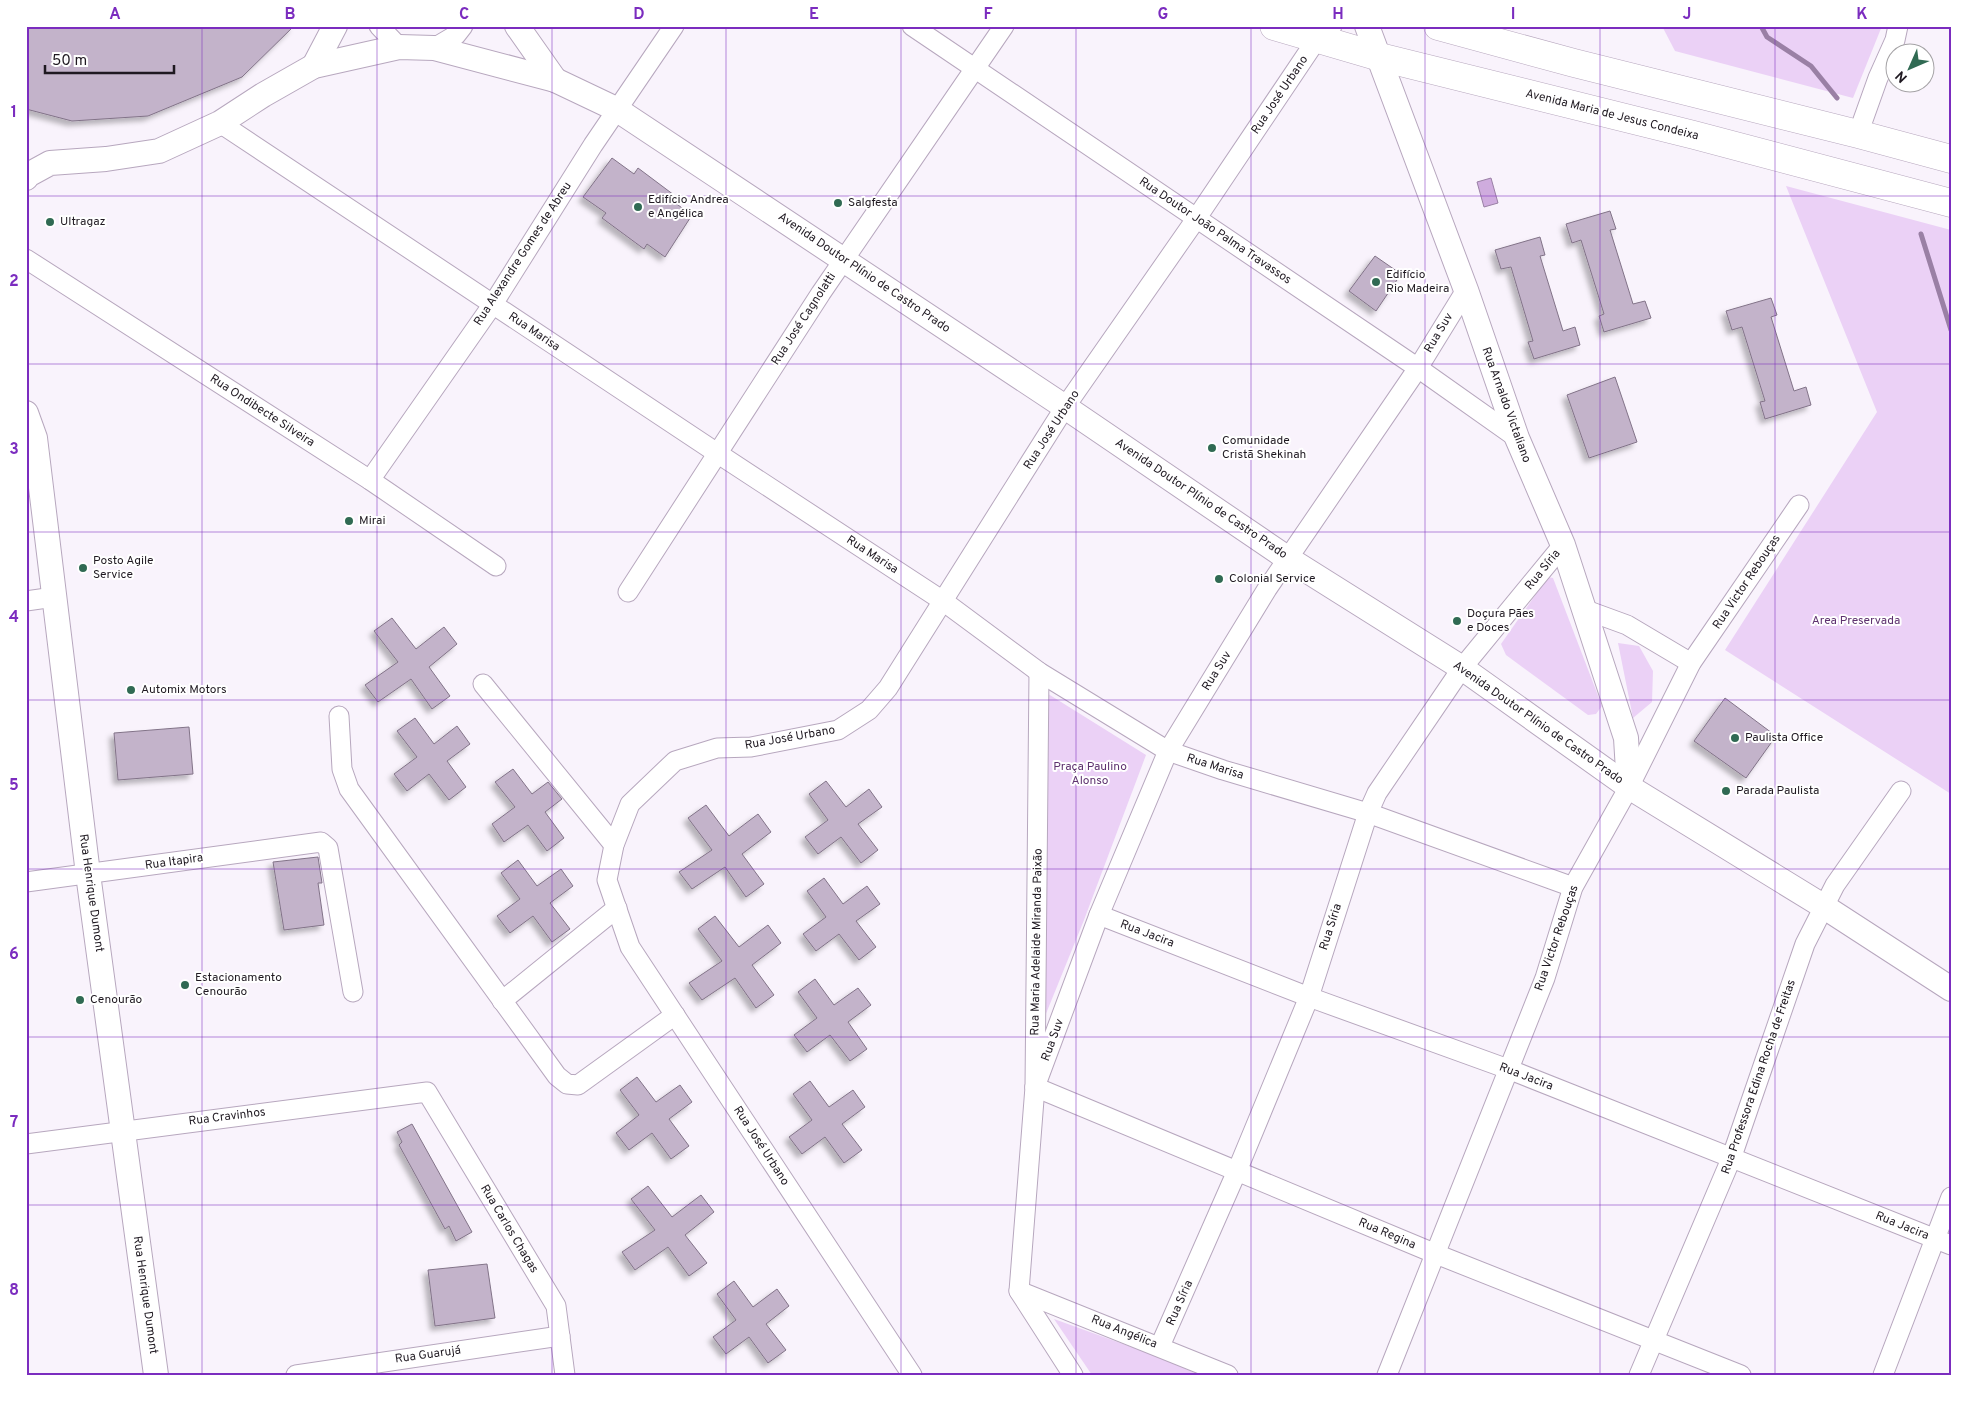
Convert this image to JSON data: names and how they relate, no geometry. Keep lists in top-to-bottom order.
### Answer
{
  "streets": {
    "main road": ["Avenida Maria de Jesus Condeixa"],
    "street": [
      "Rua José Urbano",
      "Rua Doutor João Palma Travassos",
      "Rua Alexandre Gomes de Abreu",
      "Avenida Doutor Plínio de Castro Prado",
      "Rua José Cagnolatti",
      "Rua Marisa",
      "Rua Suv",
      "Rua Arnaldo Victaliano",
      "Rua Ondibecte Silveira",
      "Rua Síria",
      "Rua Victor Rebouças",
      "Rua Itapira",
      "Rua Henrique Dumont",
      "Rua Jacira",
      "Rua Maria Adelaide Miranda Paixão",
      "Rua Professora Edina Rocha de Freitas",
      "Rua Cravinhos",
      "Rua Carlos Chagas",
      "Rua Regina",
      "Rua Angélica",
      "Rua Guarujá"
    ]
  },
  "crossings": [
    ["Rua José Urbano", "Avenida Maria de Jesus Condeixa"],
    ["Rua José Urbano", "Rua Doutor João Palma Travassos"],
    ["Rua José Urbano", "Avenida Doutor Plínio de Castro Prado"],
    ["Rua José Urbano", "Rua Marisa"],
    ["Avenida Maria de Jesus Condeixa", "Rua Arnaldo Victaliano"],
    ["Rua Doutor João Palma Travassos", "Rua José Cagnolatti"],
    ["Rua Doutor João Palma Travassos", "Rua Suv"],
    ["Rua Doutor João Palma Travassos", "Rua Arnaldo Victaliano"],
    ["Rua Alexandre Gomes de Abreu", "Avenida Doutor Plínio de Castro Prado"],
    ["Rua Alexandre Gomes de Abreu", "Rua Marisa"],
    ["Rua Alexandre Gomes de Abreu", "Rua Ondibecte Silveira"],
    ["Avenida Doutor Plínio de Castro Prado", "Rua José Cagnolatti"],
    ["Avenida Doutor Plínio de Castro Prado", "Rua Marisa"],
    ["Avenida Doutor Plínio de Castro Prado", "Rua Suv"],
    ["Avenida Doutor Plínio de Castro Prado", "Rua Arnaldo Victaliano"],
    ["Avenida Doutor Plínio de Castro Prado", "Rua Síria"],
    ["Avenida Doutor Plínio de Castro Prado", "Rua Victor Rebouças"],
    ["Avenida Doutor Plínio de Castro Prado", "Rua Professora Edina Rocha de Freitas"],
    ["Rua José Cagnolatti", "Rua Marisa"],
    ["Rua Marisa", "Rua Suv"],
    ["Rua Marisa", "Rua Síria"],
    ["Rua Marisa", "Rua Victor Rebouças"],
    ["Rua Marisa", "Rua Maria Adelaide Miranda Paixão"],
    ["Rua Suv", "Rua Arnaldo Victaliano"],
    ["Rua Suv", "Rua Jacira"],
    ["Rua Suv", "Rua Maria Adelaide Miranda Paixão"],
    ["Rua Suv", "Rua Regina"],
    ["Rua Arnaldo Victaliano", "Rua Síria"],
    ["Rua Arnaldo Victaliano", "Rua Victor Rebouças"],
    ["Rua Síria", "Rua Jacira"],
    ["Rua Síria", "Rua Regina"],
    ["Rua Síria", "Rua Angélica"],
    ["Rua Victor Rebouças", "Rua Jacira"],
    ["Rua Victor Rebouças", "Rua Regina"],
    ["Rua Itapira", "Rua Henrique Dumont"],
    ["Rua Henrique Dumont", "Rua Cravinhos"],
    ["Rua Jacira", "Rua Professora Edina Rocha de Freitas"],
    ["Rua Maria Adelaide Miranda Paixão", "Rua Regina"],
    ["Rua Maria Adelaide Miranda Paixão", "Rua Angélica"],
    ["Rua Professora Edina Rocha de Freitas", "Rua Regina"],
    ["Rua Cravinhos", "Rua Carlos Chagas"],
    ["Rua Carlos Chagas", "Rua Guarujá"]
  ],
  "parks": ["Area Preservada", "Praça Paulino Alonso"],
  "places": [
    "Salgfesta",
    "Edifício Andrea e Angélica",
    "Ultragaz",
    "Edifício Rio Madeira",
    "Comunidade Cristã Shekinah",
    "Mirai",
    "Posto Agile Service",
    "Colonial Service",
    "Doçura Pães e Doces",
    "Automix Motors",
    "Paulista Office",
    "Parada Paulista",
    "Estacionamento Cenourão",
    "Cenourão"
  ],
  "scale_bar": "50 m",
  "north": "bottom left",
  "grid": {
    "columns": [
      "A",
      "B",
      "C",
      "D",
      "E",
      "F",
      "G",
      "H",
      "I",
      "J",
      "K"
    ],
    "rows": [
      "1",
      "2",
      "3",
      "4",
      "5",
      "6",
      "7",
      "8"
    ]
  }
}
